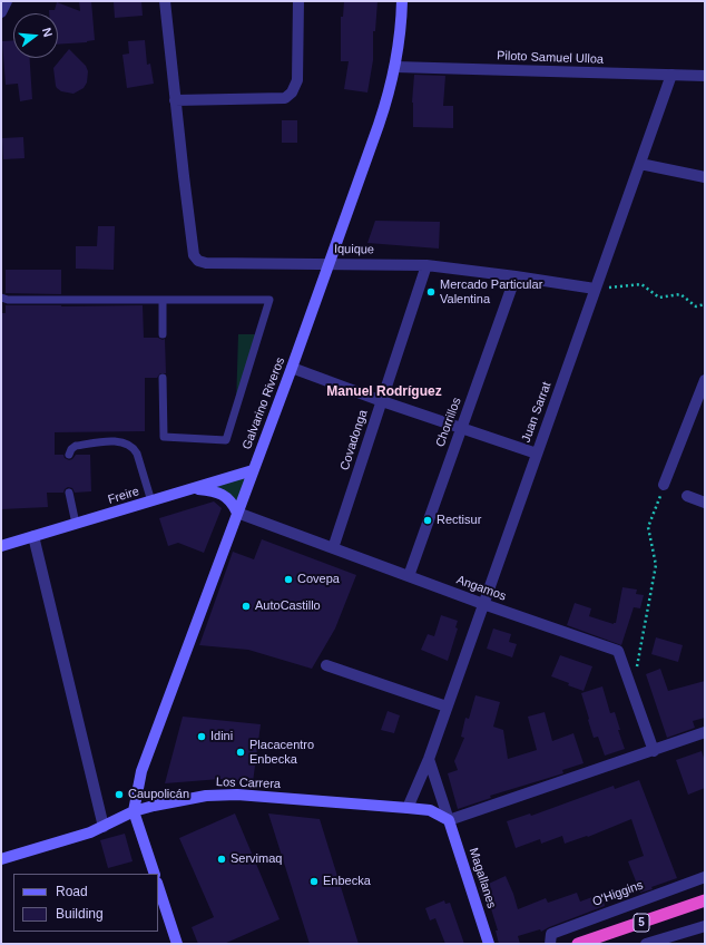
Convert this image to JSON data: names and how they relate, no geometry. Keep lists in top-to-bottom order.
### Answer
{
  "streets": {
    "highway": ["5"],
    "main road": [
      "Galvarino Riveros",
      "Freire",
      "Los Carrera",
      "Magallanes"
    ],
    "street": [
      "Piloto Samuel Ulloa",
      "Iquique",
      "Juan Sarrat",
      "Chorrillos",
      "Covadonga",
      "Angamos",
      "O'Higgins"
    ]
  },
  "crossings": [
    ["Piloto Samuel Ulloa", "Galvarino Riveros"],
    ["Piloto Samuel Ulloa", "Juan Sarrat"],
    ["Iquique", "Galvarino Riveros"],
    ["Iquique", "Juan Sarrat"],
    ["Iquique", "Chorrillos"],
    ["Iquique", "Covadonga"],
    ["Galvarino Riveros", "Freire"],
    ["Galvarino Riveros", "Angamos"],
    ["Galvarino Riveros", "Los Carrera"],
    ["Juan Sarrat", "Angamos"],
    ["Juan Sarrat", "Los Carrera"],
    ["Chorrillos", "Angamos"],
    ["Covadonga", "Angamos"],
    ["Los Carrera", "Magallanes"]
  ],
  "districts": ["Manuel Rodríguez"],
  "places": [
    "Mercado Particular Valentina",
    "Rectisur",
    "Covepa",
    "AutoCastillo",
    "Idini",
    "Placacentro Enbecka",
    "Caupolicán",
    "Servimaq",
    "Enbecka"
  ],
  "legend": ["Road", "Building"],
  "north": "right"
}
